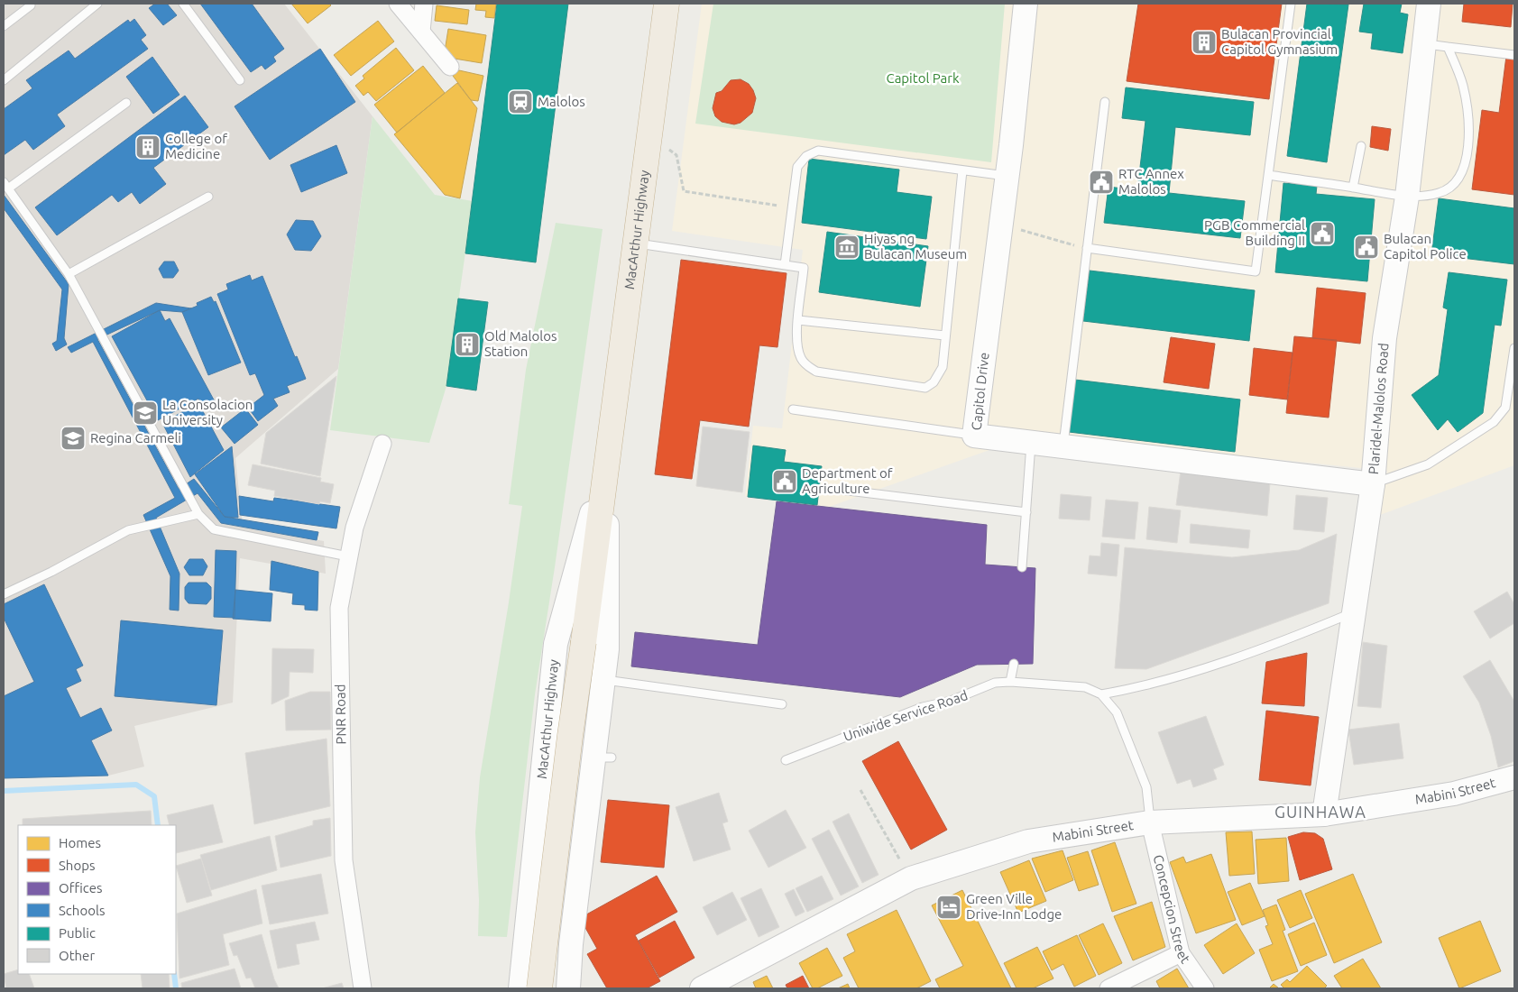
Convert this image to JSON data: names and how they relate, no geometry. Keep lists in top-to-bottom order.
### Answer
{
  "streets": {
    "highway": ["MacArthur Highway"],
    "main road": ["Capitol Drive", "Plaridel-Malolos Road", "Mabini Street"],
    "street": ["PNR Road", "Concepcion Street"],
    "lane": ["Uniwide Service Road"]
  },
  "crossings": [
    ["Capitol Drive", "Plaridel-Malolos Road"],
    ["Plaridel-Malolos Road", "Mabini Street"],
    ["Mabini Street", "Concepcion Street"]
  ],
  "districts": ["GUINHAWA"],
  "parks": ["Capitol Park"],
  "places": {
    "building": ["Bulacan Provincial Capitol Gymnasium", "College of Medicine", "Old Malolos Station"],
    "station": ["Malolos"],
    "public building": [
      "RTC Annex Malolos",
      "PGB Commercial Building II",
      "Bulacan Capitol Police",
      "Department of Agriculture"
    ],
    "museum": ["Hiyas ng Bulacan Museum"],
    "school or university": ["La Consolacion University", "Regina Carmeli"],
    "hotel": ["Green Ville Drive-Inn Lodge"]
  },
  "legend": [
    "Homes",
    "Shops",
    "Offices",
    "Schools",
    "Public",
    "Other"
  ]
}
